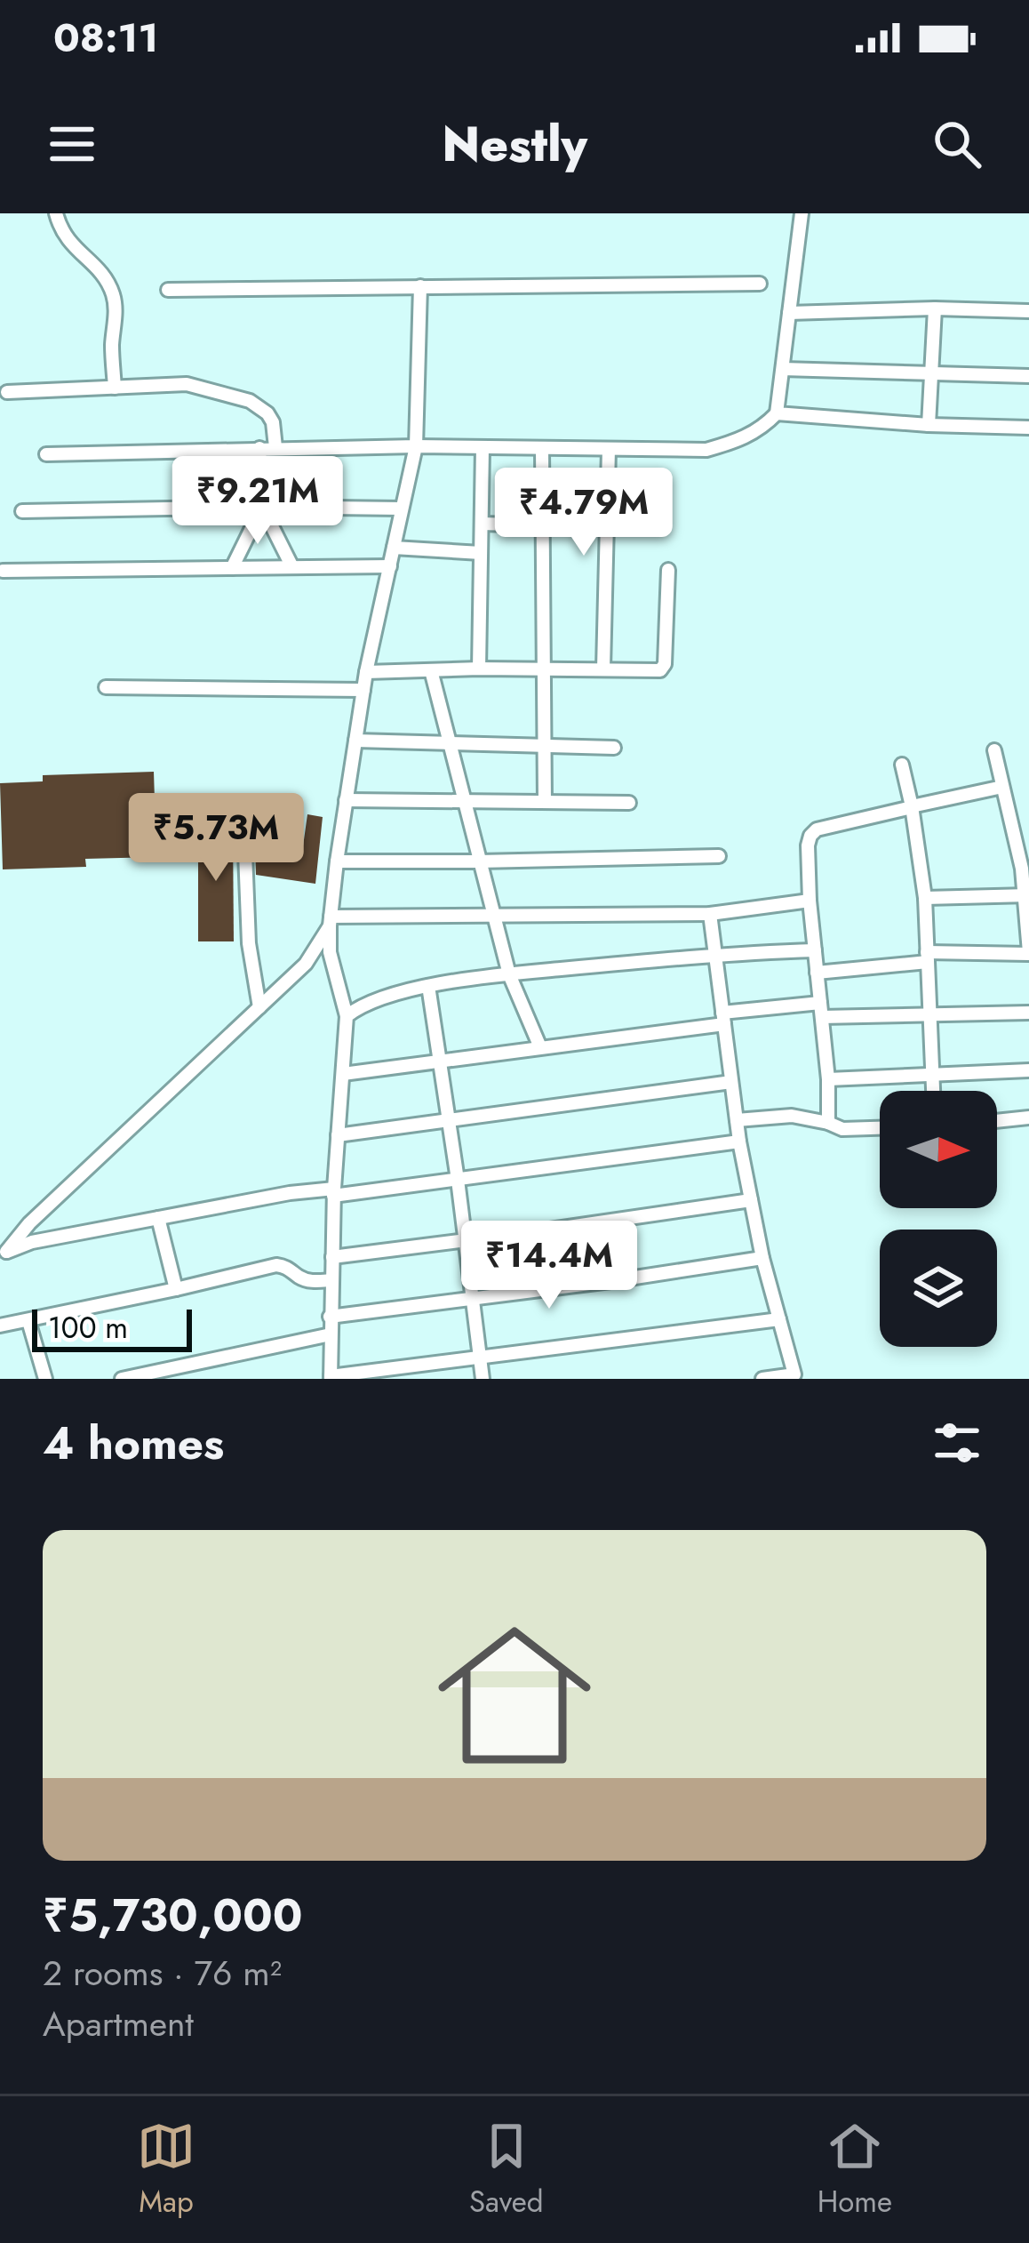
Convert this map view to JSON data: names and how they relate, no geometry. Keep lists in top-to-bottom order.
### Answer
{
  "scale_bar": "100 m",
  "north": "right",
  "page": {
    "status": "08:11",
    "header": "Nestly",
    "price": [
      "₹9.21M",
      "₹4.79M",
      "₹5.73M",
      "₹14.4M"
    ],
    "scale": "100 m",
    "heading": "4 homes",
    "list": [
      {
        "name": "₹5,730,000",
        "note": "2 rooms · 76 m² · Apartment"
      }
    ],
    "tabs": ["Map", "Saved", "Home"]
  }
}
